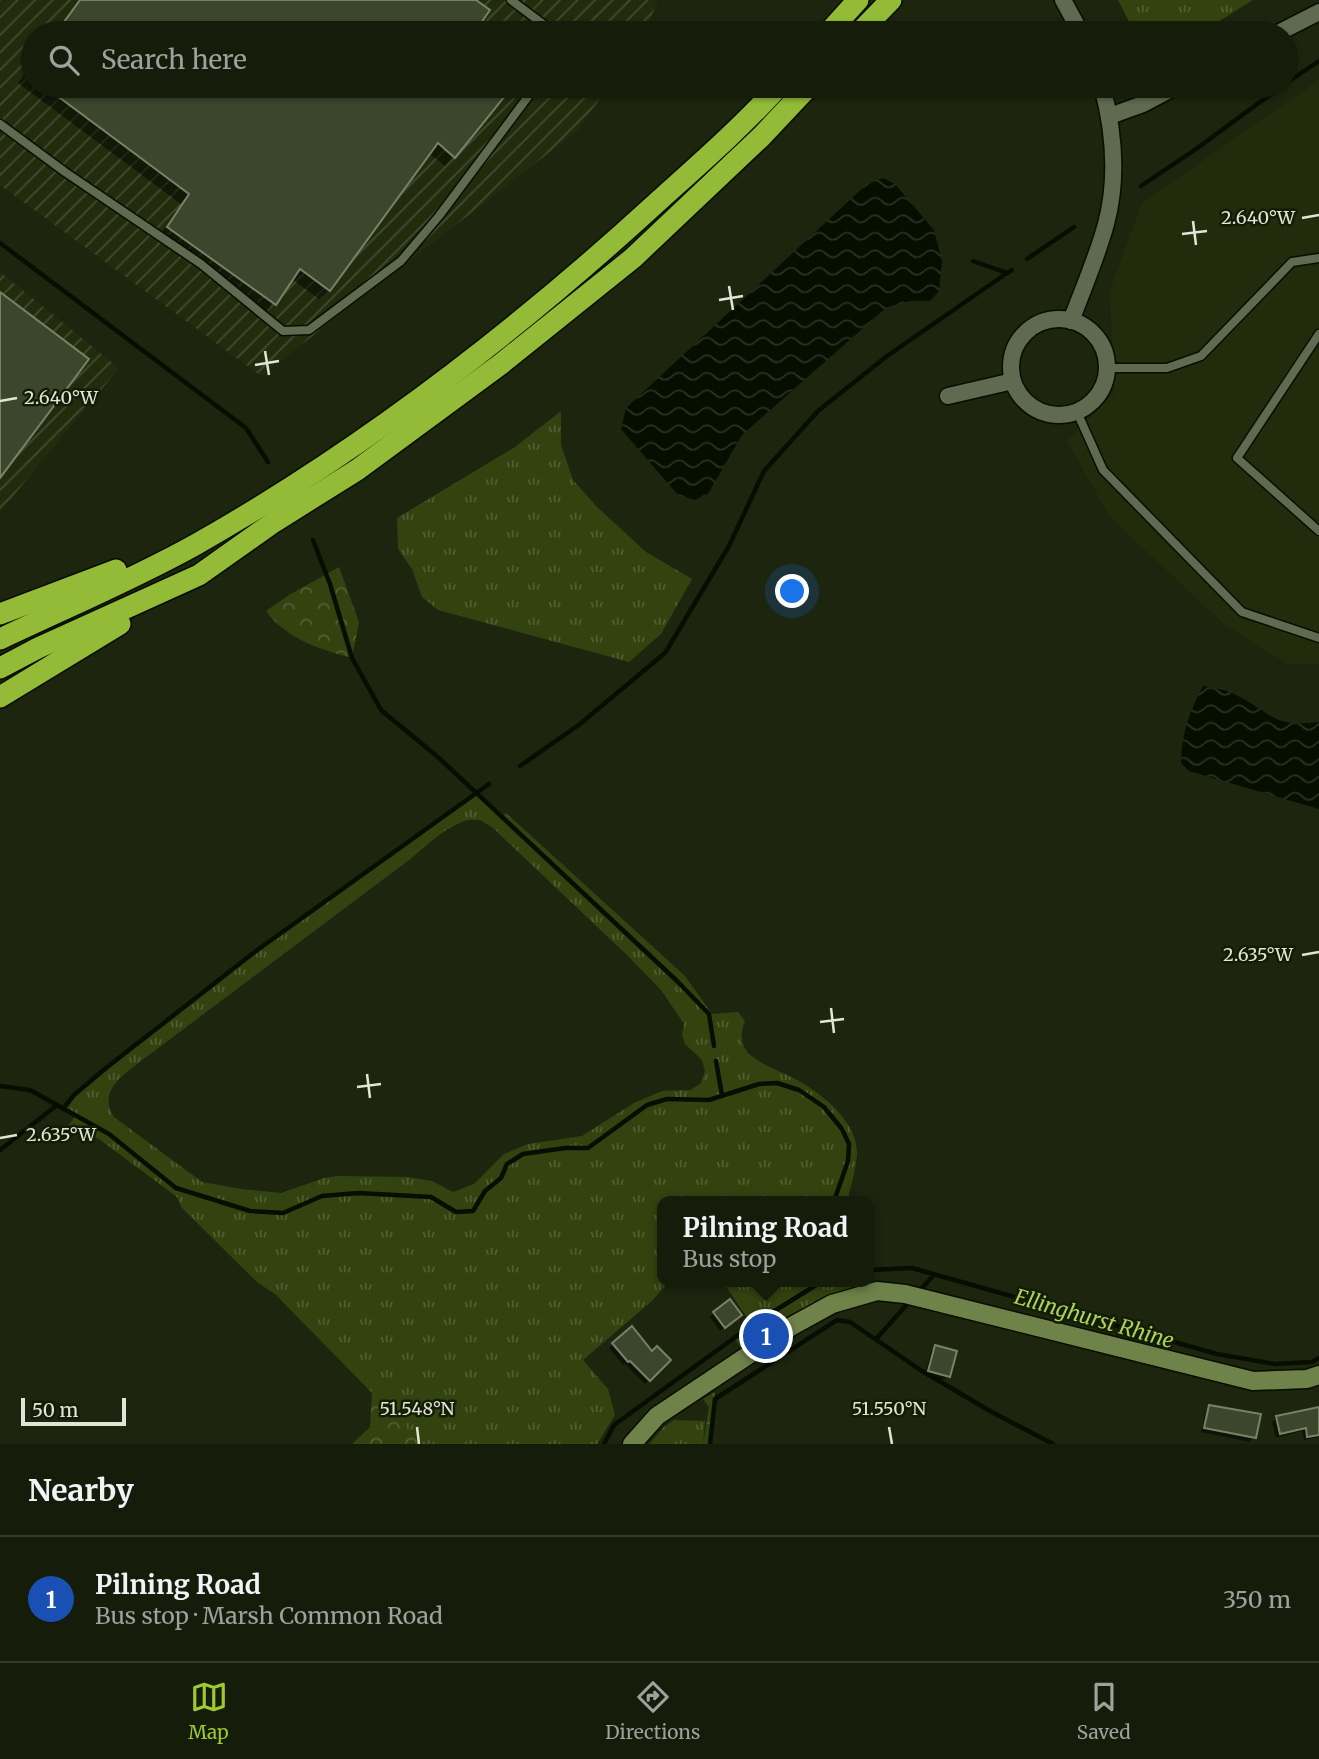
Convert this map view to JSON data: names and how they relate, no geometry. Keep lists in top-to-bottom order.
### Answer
{
  "water": ["Ellinghurst Rhine"],
  "scale_bar": "50 m",
  "page": {
    "search": "Search here",
    "popup": ["Pilning Road", "Bus stop"],
    "pins": "1",
    "scale": "50 m",
    "heading": "Nearby",
    "list": [
      {
        "mark": "1",
        "name": "Pilning Road",
        "note": "Bus stop · Marsh Common Road",
        "value": "350 m"
      }
    ],
    "nav": ["Map", "Directions", "Saved"]
  },
  "coordinates": [
    "2.640°W",
    "2.635°W",
    "51.548°N",
    "51.550°N"
  ]
}
